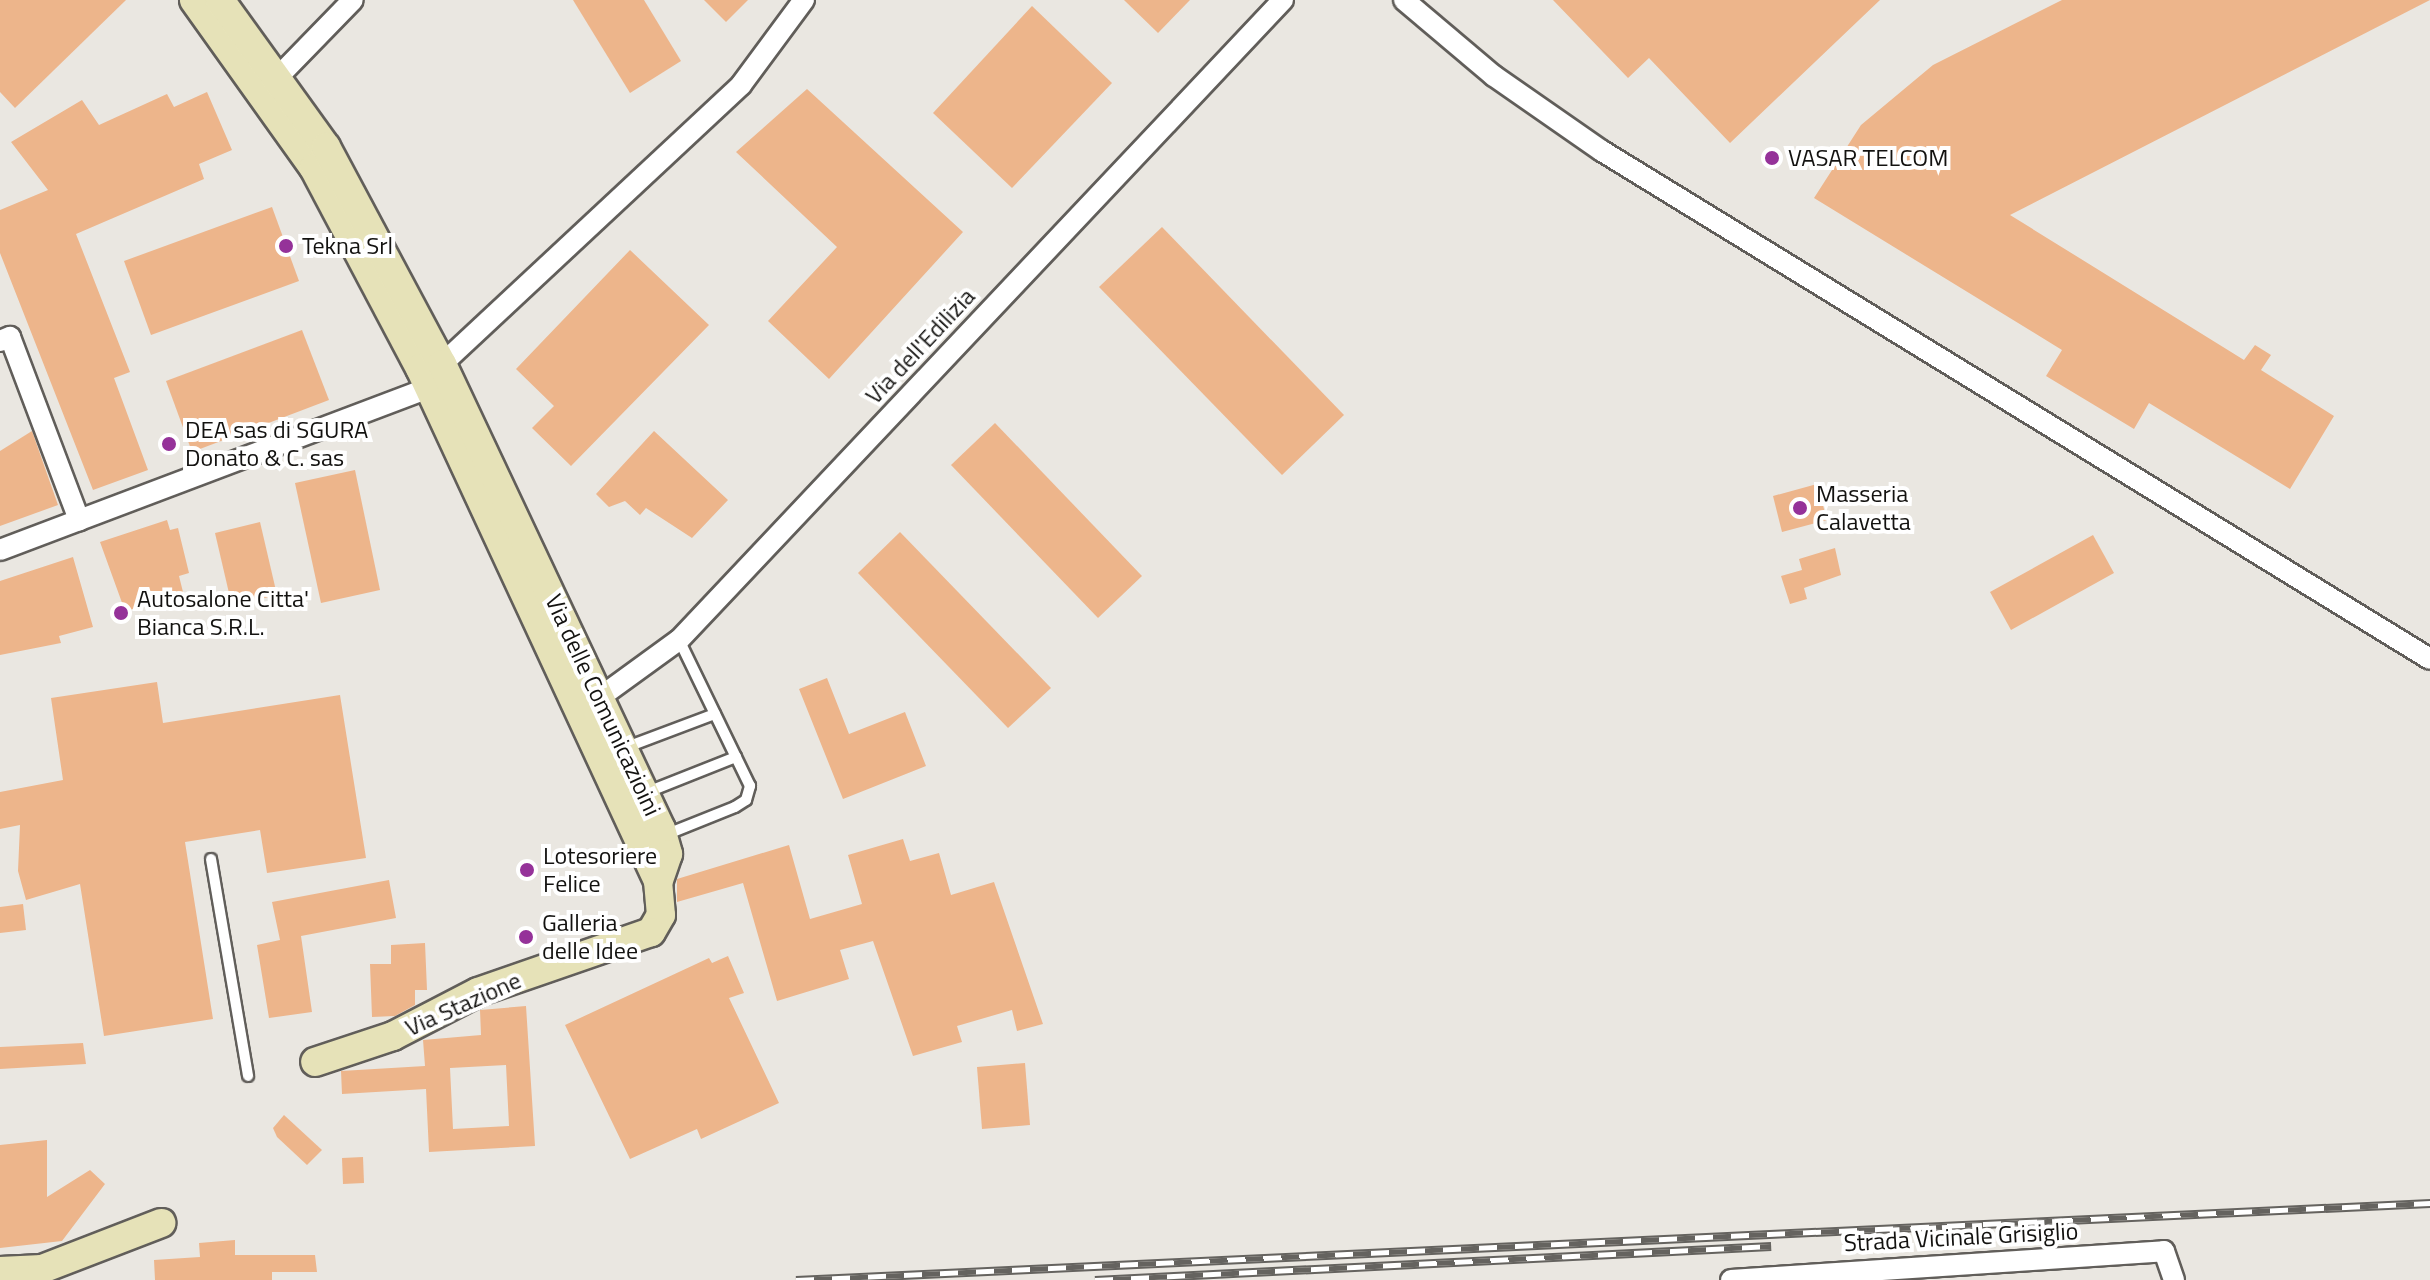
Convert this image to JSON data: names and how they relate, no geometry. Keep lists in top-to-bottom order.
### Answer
{
  "streets": {
    "street": [
      "Via dell'Edilizia",
      "Via delle Comunicazioini",
      "Via Stazione",
      "Strada Vicinale Grisiglio"
    ]
  },
  "crossings": [
    ["Via dell'Edilizia", "Via delle Comunicazioini"],
    ["Via delle Comunicazioini", "Via Stazione"]
  ],
  "places": [
    "VASAR TELCOM",
    "Tekna Srl",
    "DEA sas di SGURA Donato & C. sas",
    "Masseria Calavetta",
    "Autosalone Citta' Bianca S.R.L.",
    "Lotesoriere Felice",
    "Galleria delle Idee"
  ]
}
